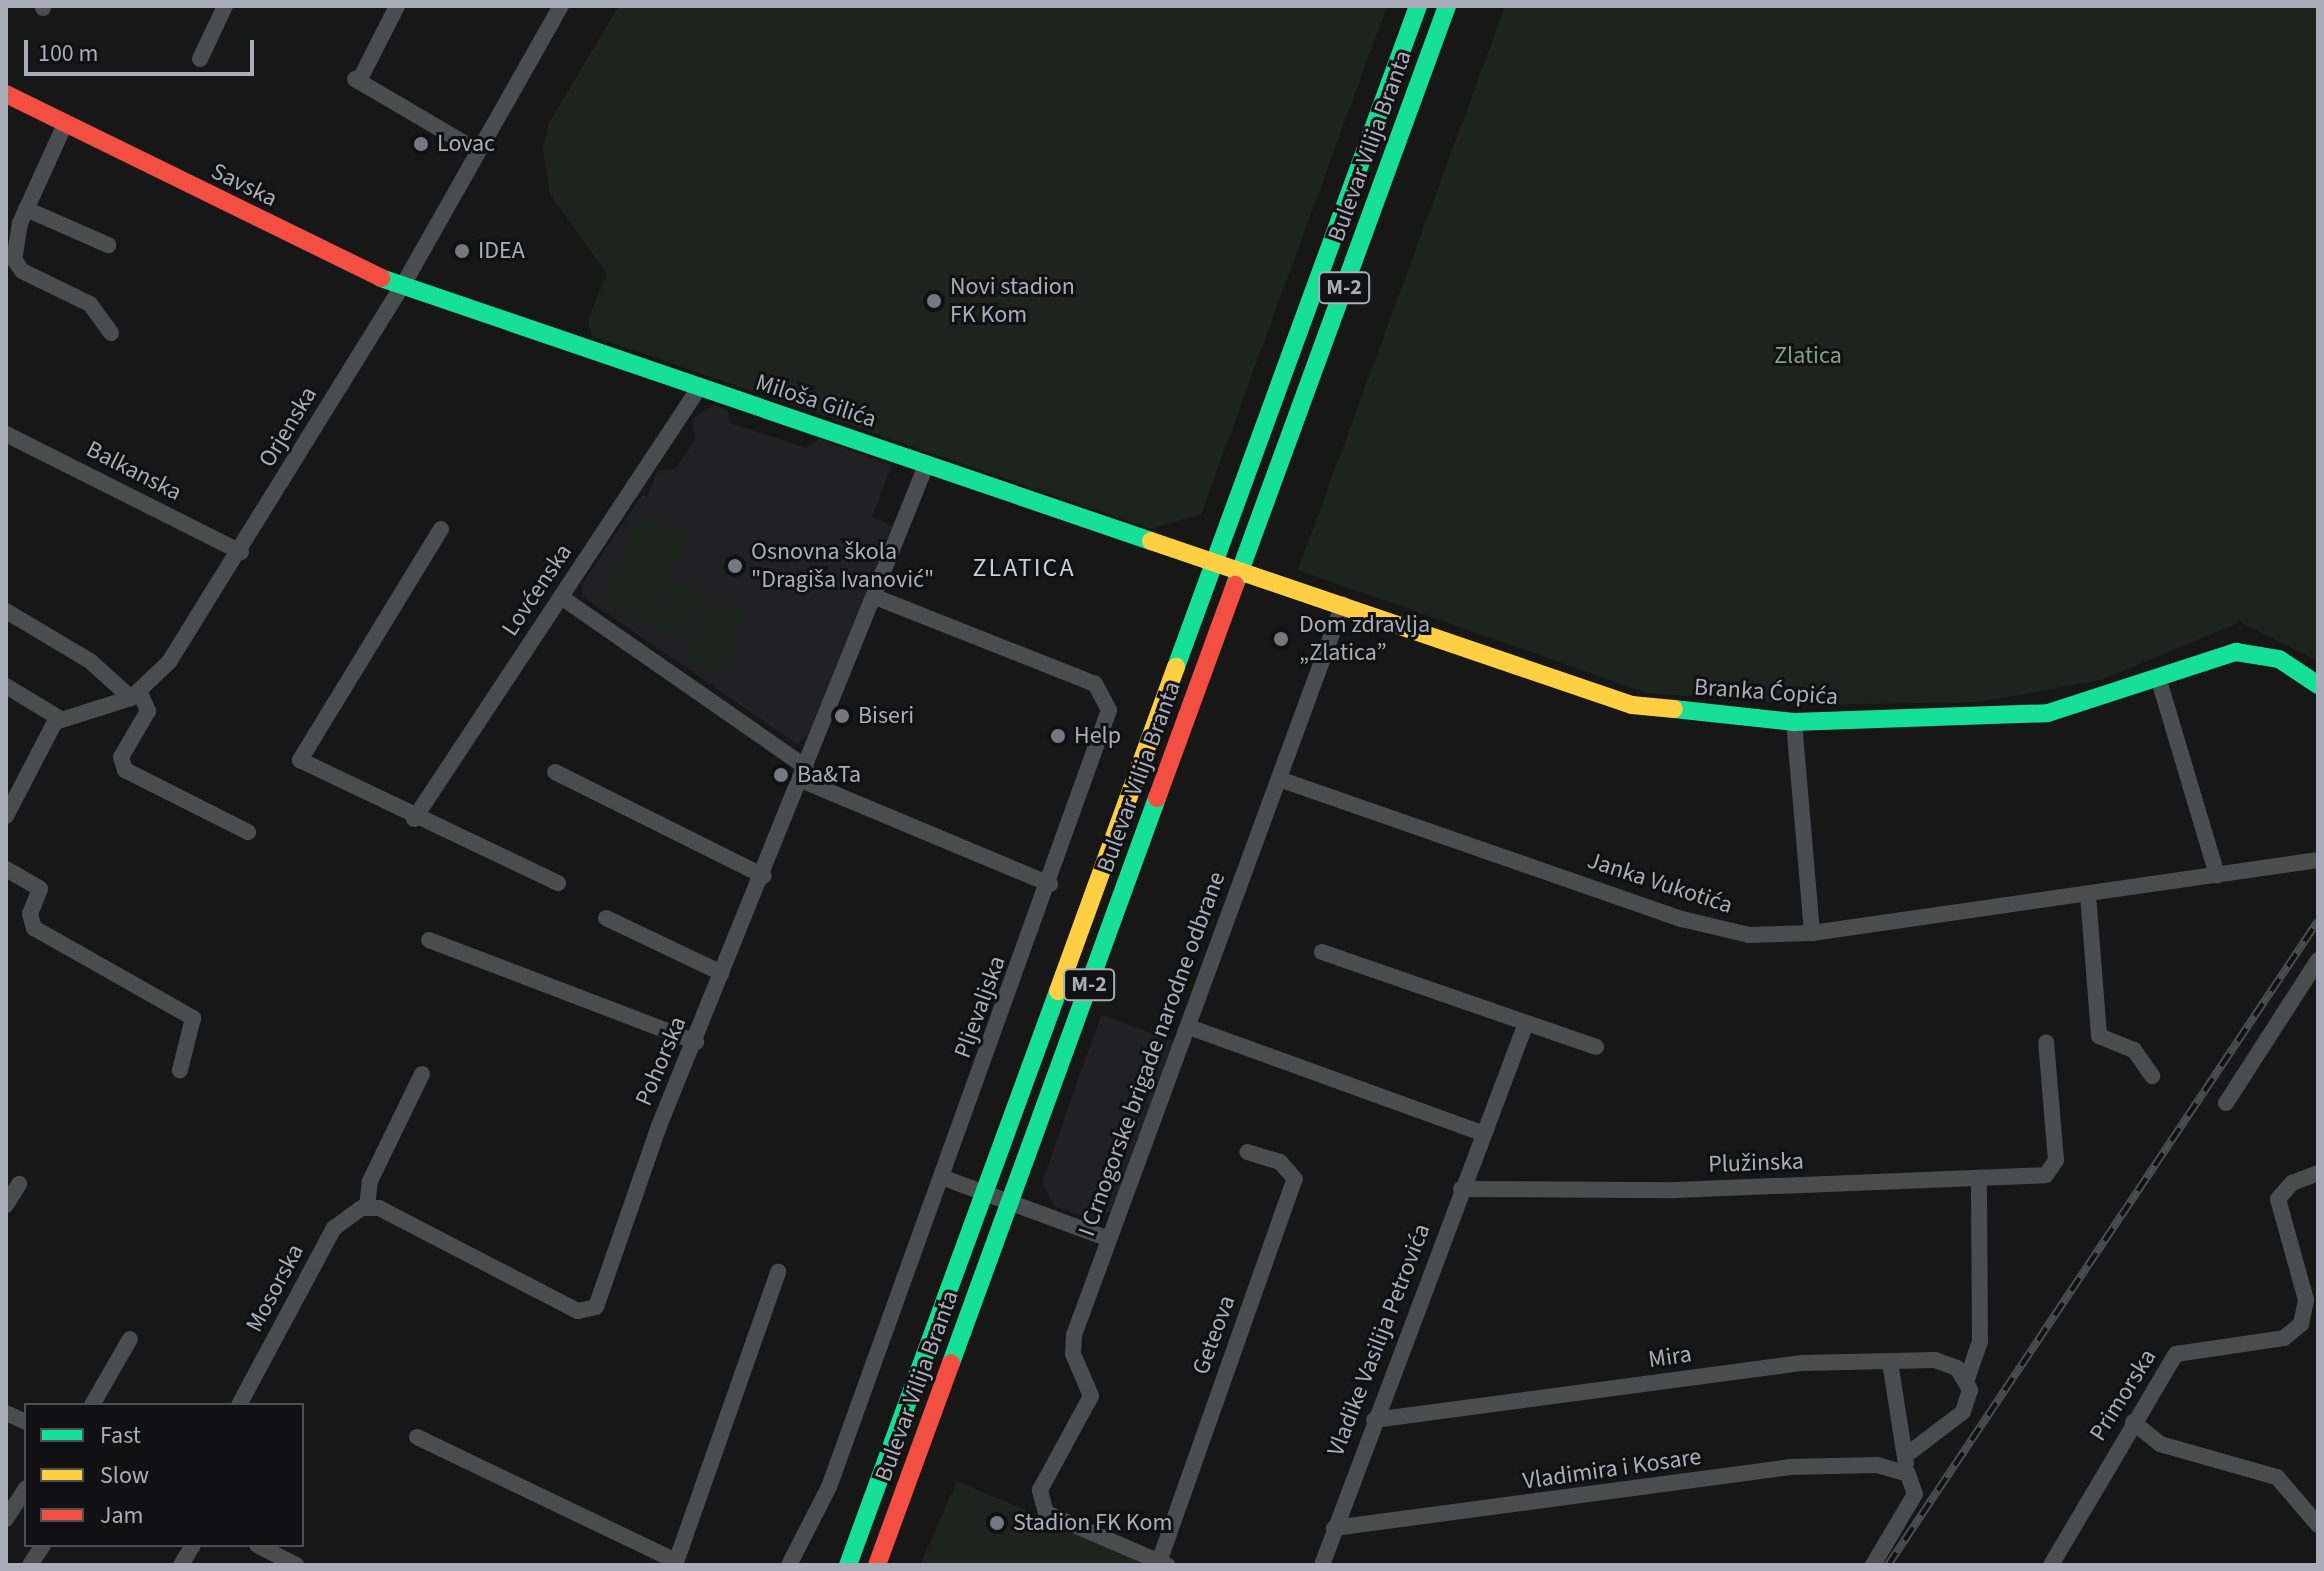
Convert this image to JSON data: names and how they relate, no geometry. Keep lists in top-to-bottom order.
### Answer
{
  "streets": {
    "main road": [
      "Bulevar Vilija Branta",
      "Savska",
      "M-2",
      "Miloša Gilića",
      "Branka Ćopića"
    ],
    "street": [
      "Orjenska",
      "Balkanska",
      "Lovćenska",
      "Janka Vukotića",
      "Pljevaljska",
      "I Crnogorske brigade narodne odbrane",
      "Pohorska",
      "Plužinska",
      "Mosorska",
      "Geteova",
      "Vladike Vasilija Petrovića",
      "Mira",
      "Primorska",
      "Vladimira i Kosare"
    ]
  },
  "crossings": [
    ["Bulevar Vilija Branta", "Miloša Gilića"],
    ["Bulevar Vilija Branta", "Branka Ćopića"],
    ["Savska", "Miloša Gilića"],
    ["Savska", "Orjenska"],
    ["Miloša Gilića", "Orjenska"],
    ["Miloša Gilića", "Lovćenska"],
    ["Miloša Gilića", "Branka Ćopića"],
    ["Miloša Gilića", "Pohorska"],
    ["Orjenska", "Balkanska"],
    ["Branka Ćopića", "I Crnogorske brigade narodne odbrane"],
    ["Janka Vukotića", "I Crnogorske brigade narodne odbrane"],
    ["Pljevaljska", "Pohorska"],
    ["I Crnogorske brigade narodne odbrane", "Geteova"],
    ["Pohorska", "Mosorska"],
    ["Plužinska", "Vladike Vasilija Petrovića"],
    ["Vladike Vasilija Petrovića", "Mira"],
    ["Vladike Vasilija Petrovića", "Vladimira i Kosare"]
  ],
  "districts": ["ZLATICA"],
  "parks": ["Zlatica"],
  "places": [
    "Lovac",
    "IDEA",
    "Novi stadion FK Kom",
    "Osnovna škola \"Dragiša Ivanović\"",
    "Dom zdravlja „Zlatica”",
    "Biseri",
    "Help",
    "Ba&Ta",
    "Stadion FK Kom"
  ],
  "legend": ["Fast", "Slow", "Jam"],
  "scale_bar": "100 m"
}
